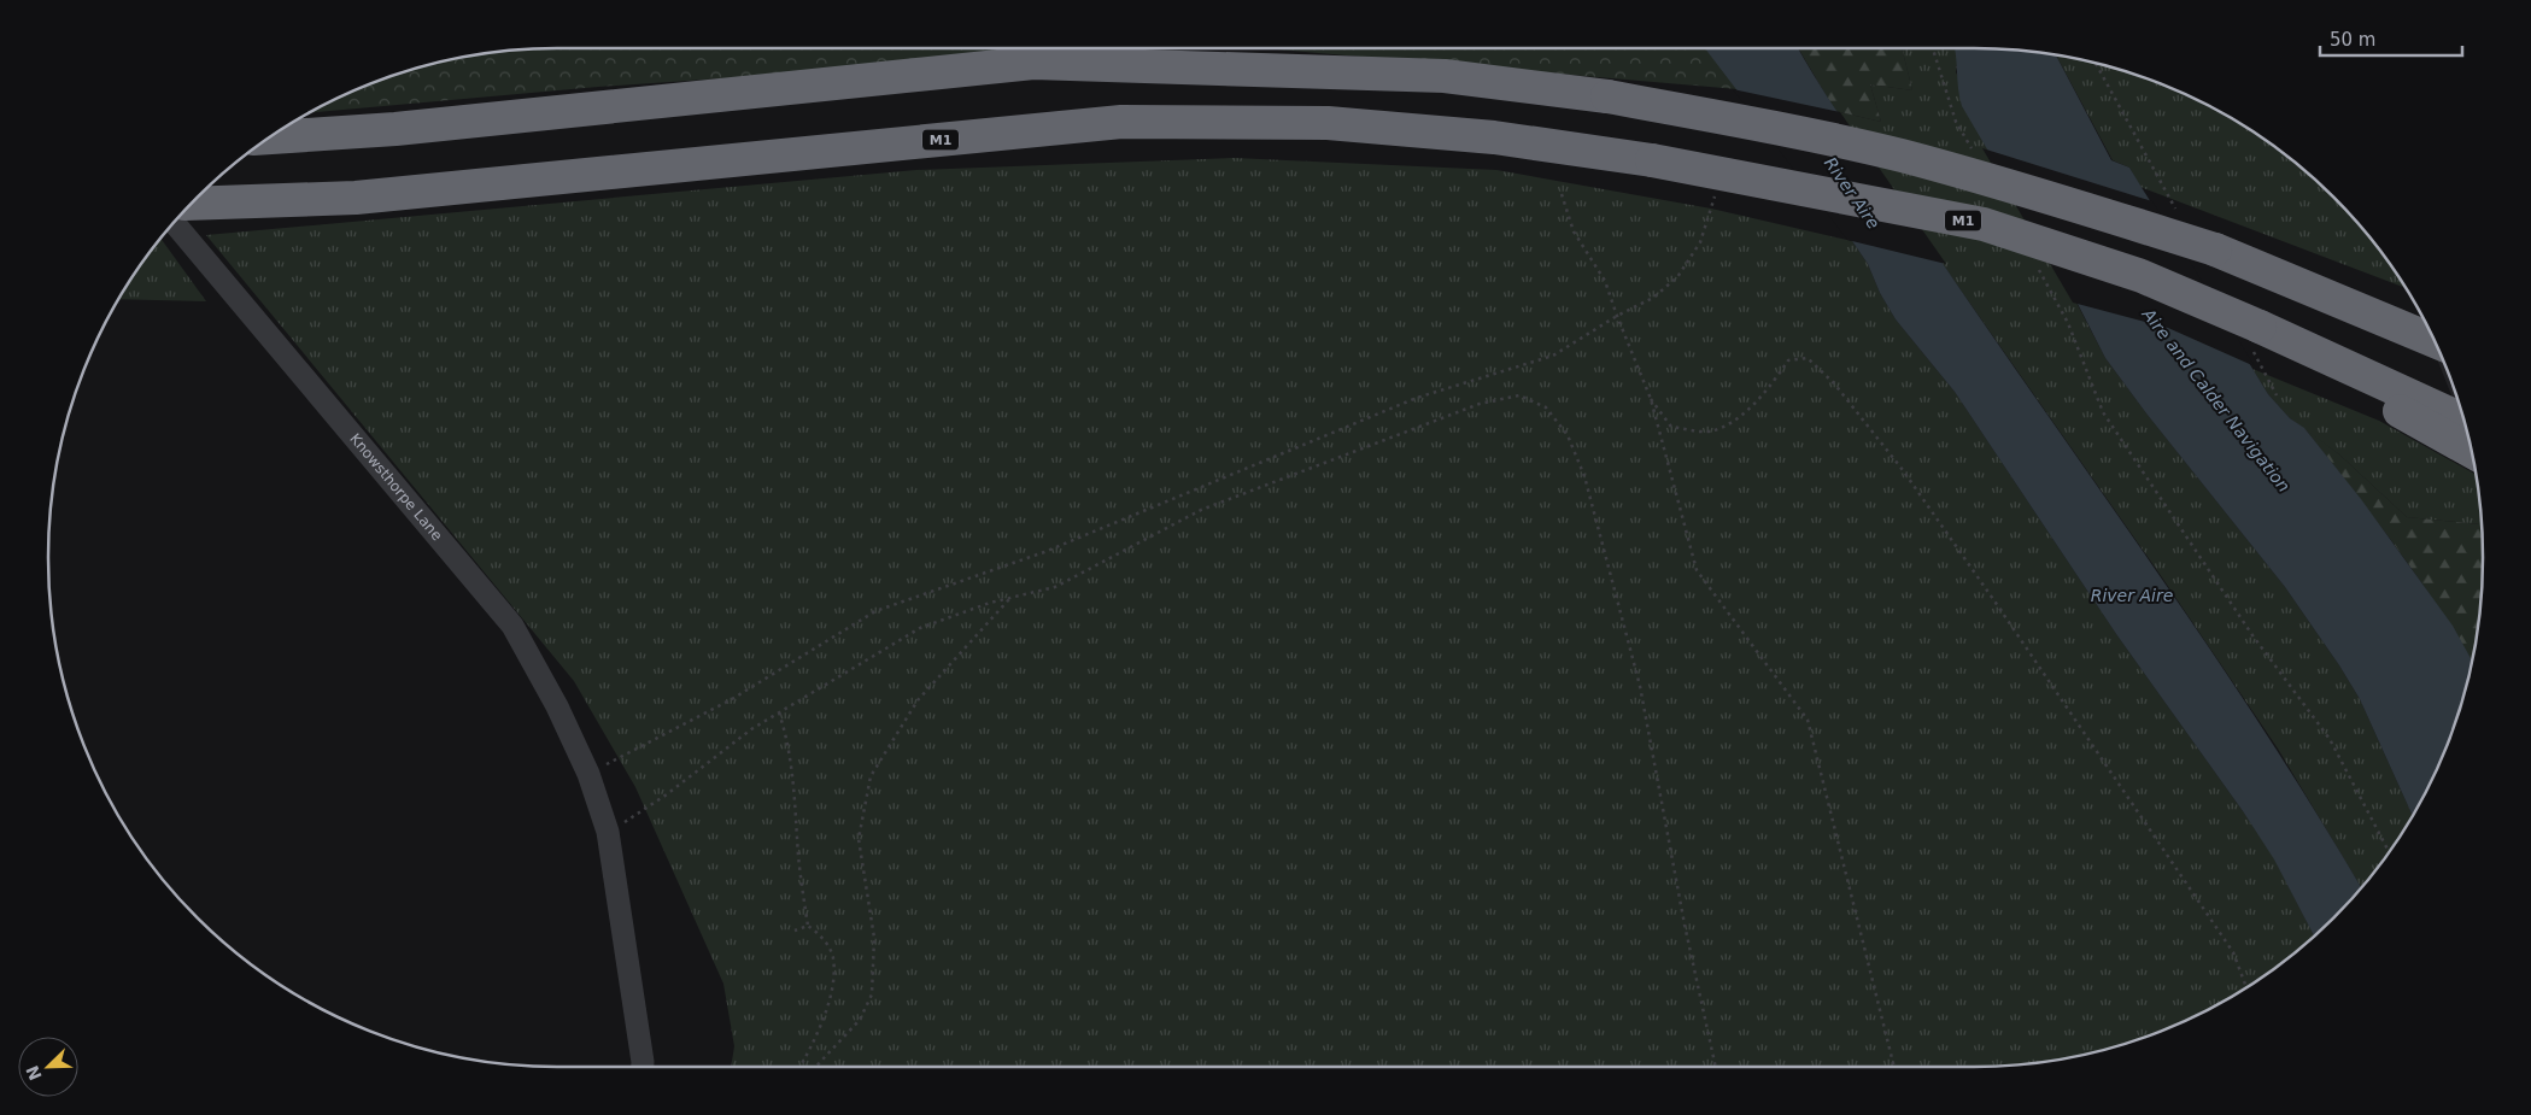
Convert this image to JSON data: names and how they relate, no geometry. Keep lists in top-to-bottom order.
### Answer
{
  "streets": {
    "highway": ["M1"],
    "street": ["Knowsthorpe Lane"]
  },
  "water": ["River Aire", "Aire and Calder Navigation"],
  "scale_bar": "50 m",
  "north": "bottom left"
}
